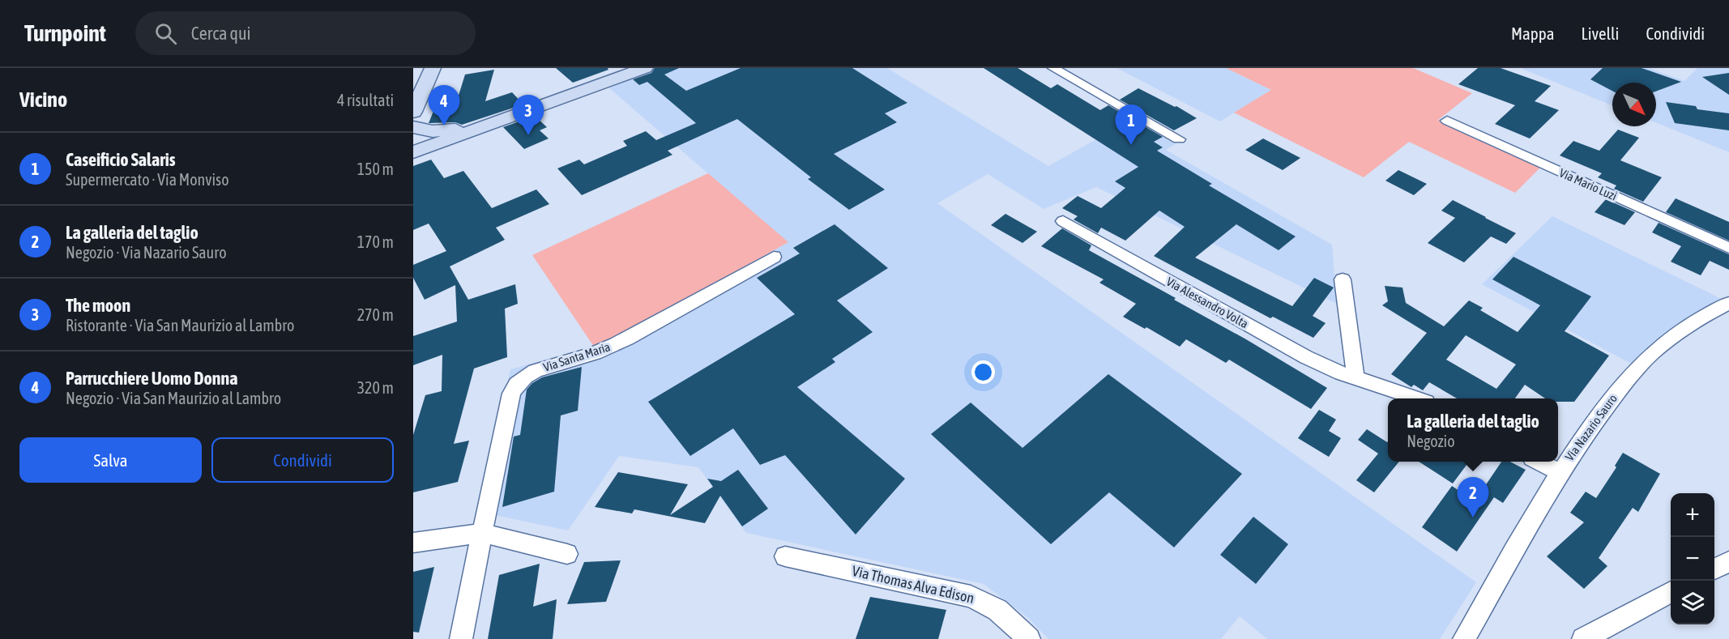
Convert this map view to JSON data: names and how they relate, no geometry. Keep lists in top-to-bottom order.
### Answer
{
  "streets": {
    "street": [
      "Via Mario Luzi",
      "Via Alessandro Volta",
      "Via Santa Maria",
      "Via Nazario Sauro",
      "Via Thomas Alva Edison"
    ]
  },
  "north": "bottom right",
  "page": {
    "header": "Turnpoint",
    "search": "Cerca qui",
    "nav": ["Mappa", "Livelli", "Condividi"],
    "heading": ["Vicino", "4 risultati"],
    "pins": [
      "4",
      "3",
      "1",
      "2"
    ],
    "list": [
      {
        "mark": "1",
        "name": "Caseificio Salaris",
        "note": "Supermercato · Via Monviso",
        "value": "150 m"
      },
      {
        "mark": "2",
        "name": "La galleria del taglio",
        "note": "Negozio · Via Nazario Sauro",
        "value": "170 m"
      },
      {
        "mark": "3",
        "name": "The moon",
        "note": "Ristorante · Via San Maurizio al Lambro",
        "value": "270 m"
      },
      {
        "mark": "4",
        "name": "Parrucchiere Uomo Donna",
        "note": "Negozio · Via San Maurizio al Lambro",
        "value": "320 m"
      }
    ],
    "popup": ["La galleria del taglio", "Negozio"],
    "buttons": ["Salva", "Condividi"],
    "map_buttons": ["+", "−"]
  }
}
